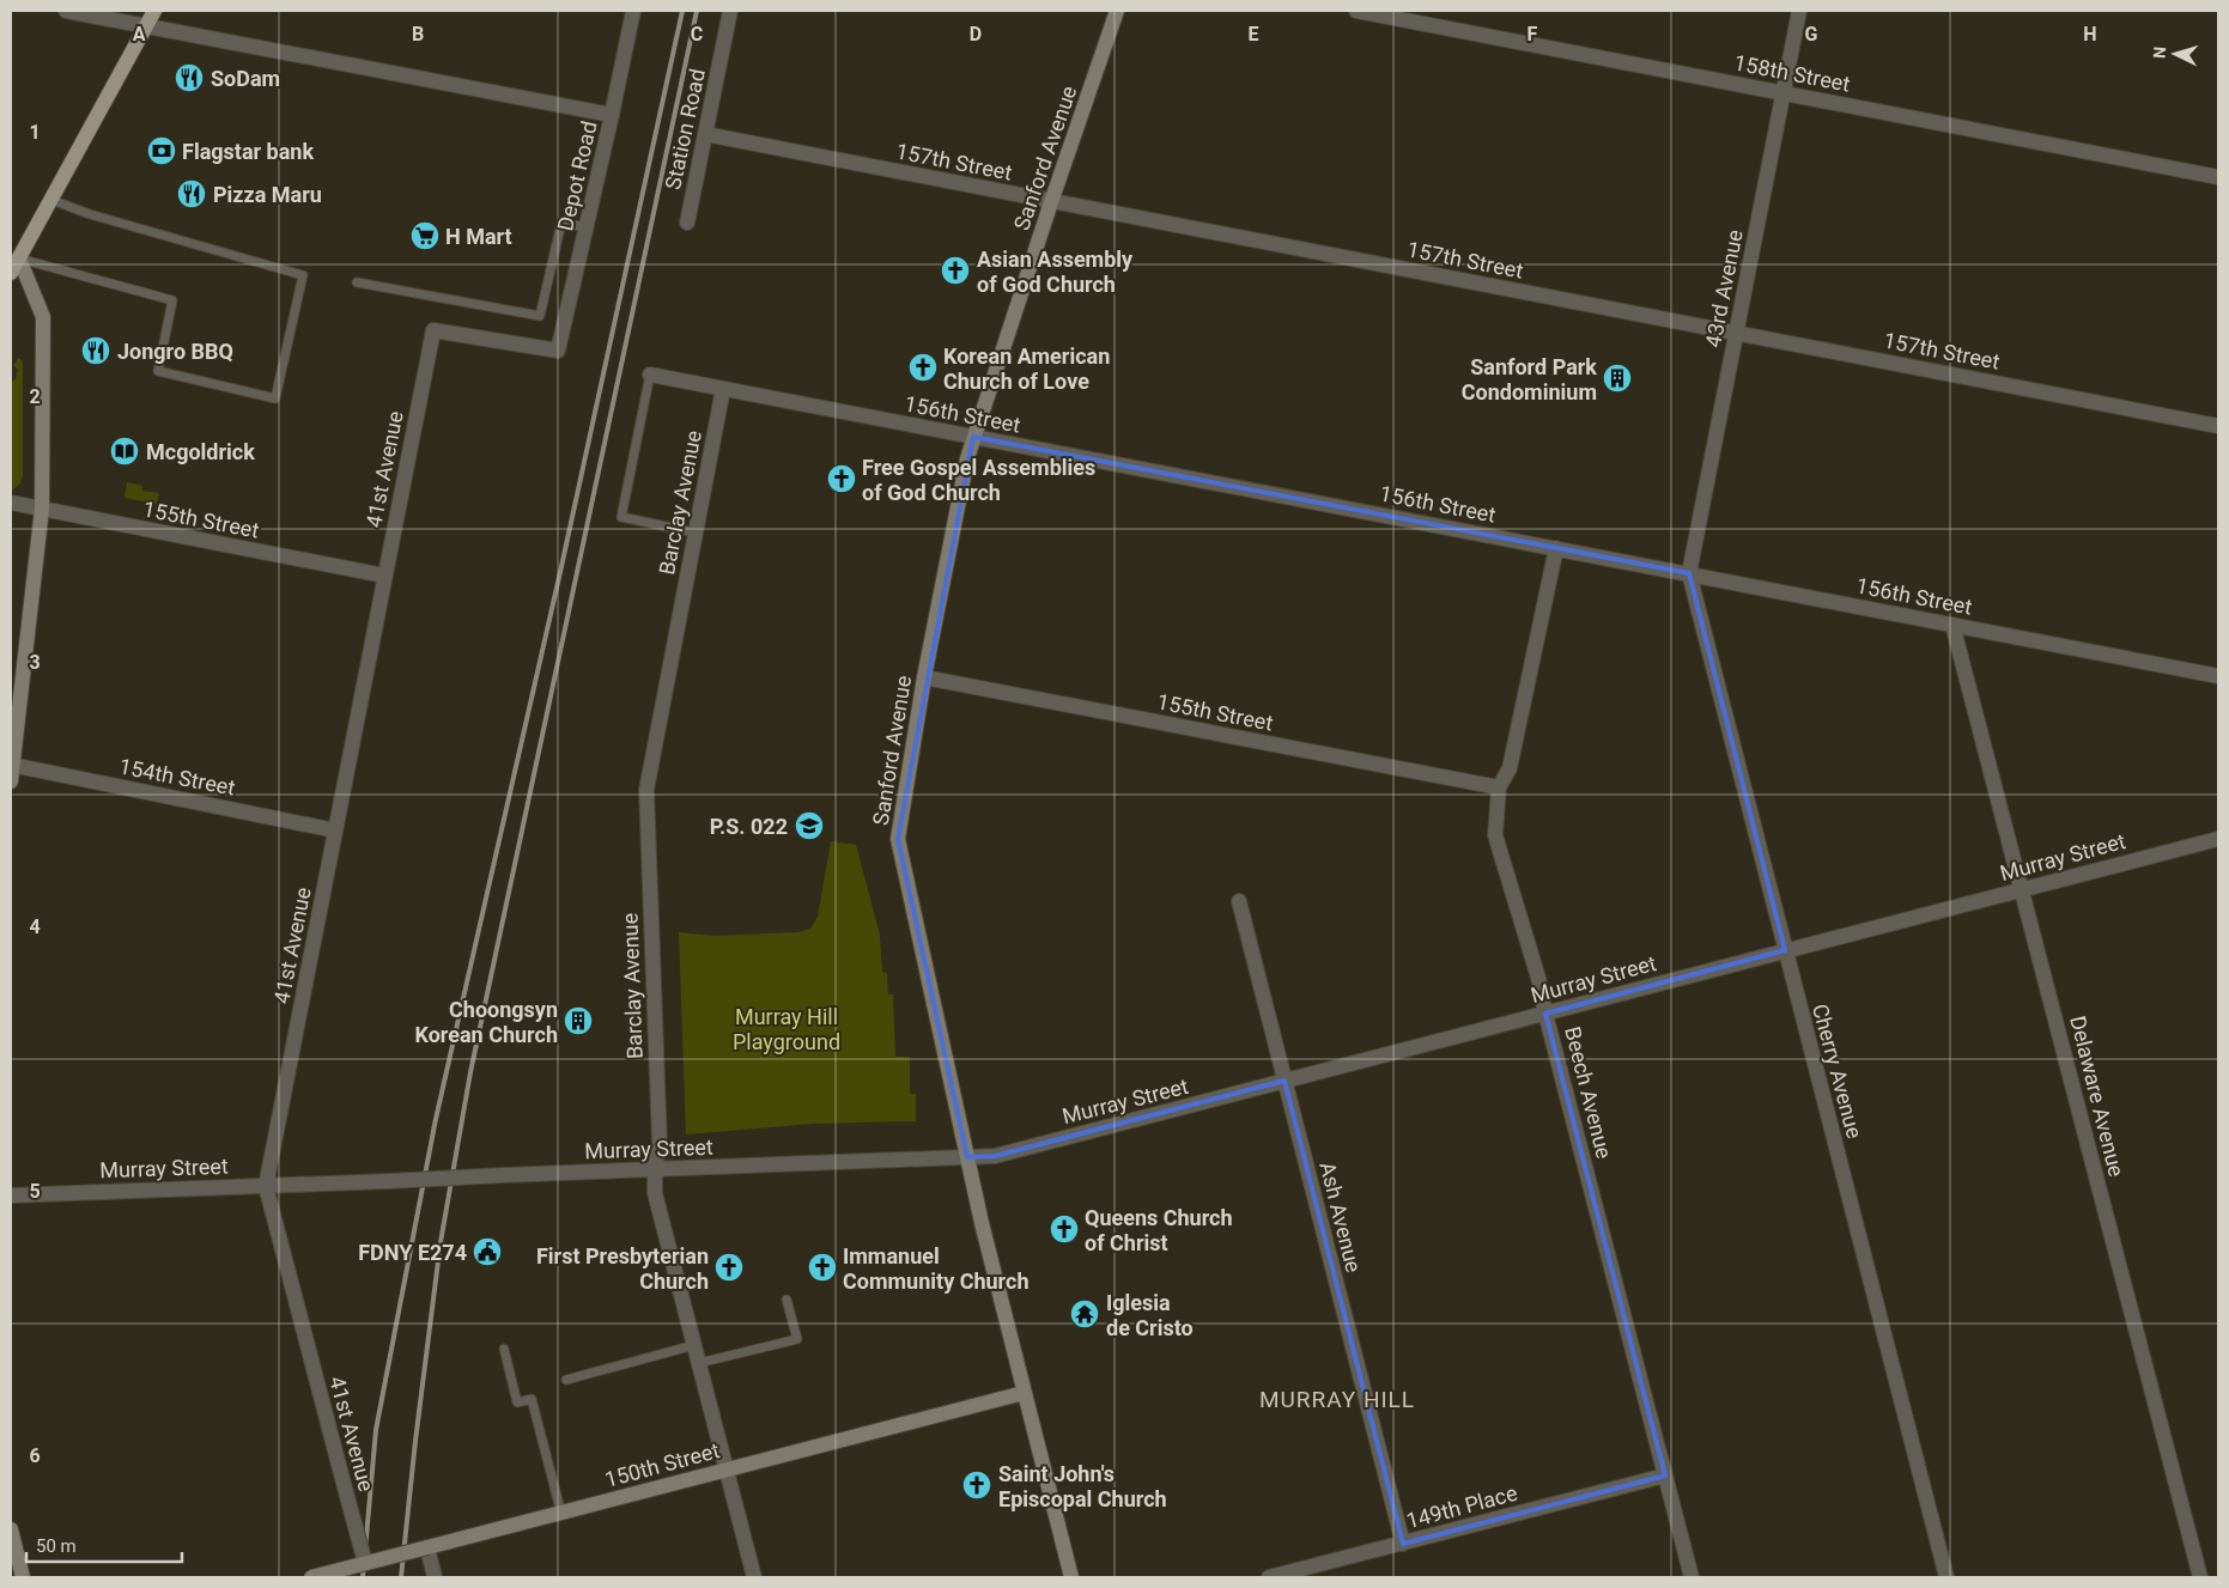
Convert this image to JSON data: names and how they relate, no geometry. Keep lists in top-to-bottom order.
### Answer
{
  "streets": {
    "street": [
      "158th Street",
      "Station Road",
      "Sanford Avenue",
      "157th Street",
      "Depot Road",
      "43rd Avenue",
      "156th Street",
      "41st Avenue",
      "Barclay Avenue",
      "155th Street",
      "154th Street",
      "Murray Street",
      "Cherry Avenue",
      "Beech Avenue",
      "Delaware Avenue",
      "Ash Avenue",
      "150th Street",
      "149th Place"
    ]
  },
  "crossings": [
    ["158th Street", "43rd Avenue"],
    ["Station Road", "157th Street"],
    ["Sanford Avenue", "157th Street"],
    ["Sanford Avenue", "156th Street"],
    ["Sanford Avenue", "155th Street"],
    ["Sanford Avenue", "Murray Street"],
    ["Sanford Avenue", "150th Street"],
    ["157th Street", "43rd Avenue"],
    ["Depot Road", "41st Avenue"],
    ["43rd Avenue", "156th Street"],
    ["43rd Avenue", "Cherry Avenue"],
    ["156th Street", "Barclay Avenue"],
    ["156th Street", "Cherry Avenue"],
    ["156th Street", "Beech Avenue"],
    ["156th Street", "Delaware Avenue"],
    ["41st Avenue", "155th Street"],
    ["41st Avenue", "154th Street"],
    ["41st Avenue", "Murray Street"],
    ["41st Avenue", "150th Street"],
    ["Barclay Avenue", "Murray Street"],
    ["Barclay Avenue", "150th Street"],
    ["155th Street", "Beech Avenue"],
    ["Murray Street", "Cherry Avenue"],
    ["Murray Street", "Beech Avenue"],
    ["Murray Street", "Delaware Avenue"],
    ["Murray Street", "Ash Avenue"],
    ["Beech Avenue", "149th Place"],
    ["Ash Avenue", "149th Place"]
  ],
  "districts": ["MURRAY HILL"],
  "parks": ["Murray Hill Playground"],
  "places": {
    "restaurant": ["SoDam", "Pizza Maru", "Jongro BBQ"],
    "bank": ["Flagstar bank"],
    "supermarket": ["H Mart"],
    "church": [
      "Asian Assembly of God Church",
      "Korean American Church of Love",
      "Free Gospel Assemblies of God Church",
      "Queens Church of Christ",
      "First Presbyterian Church",
      "Immanuel Community Church",
      "Saint John's Episcopal Church"
    ],
    "building": ["Sanford Park Condominium", "Choongsyn Korean Church"],
    "library": ["Mcgoldrick"],
    "school or university": ["P.S. 022"],
    "public building": ["FDNY E274"],
    "temple": ["Iglesia de Cristo"]
  },
  "scale_bar": "50 m",
  "north": "left",
  "grid": {
    "columns": [
      "A",
      "B",
      "C",
      "D",
      "E",
      "F",
      "G",
      "H"
    ],
    "rows": [
      "1",
      "2",
      "3",
      "4",
      "5",
      "6"
    ]
  }
}
